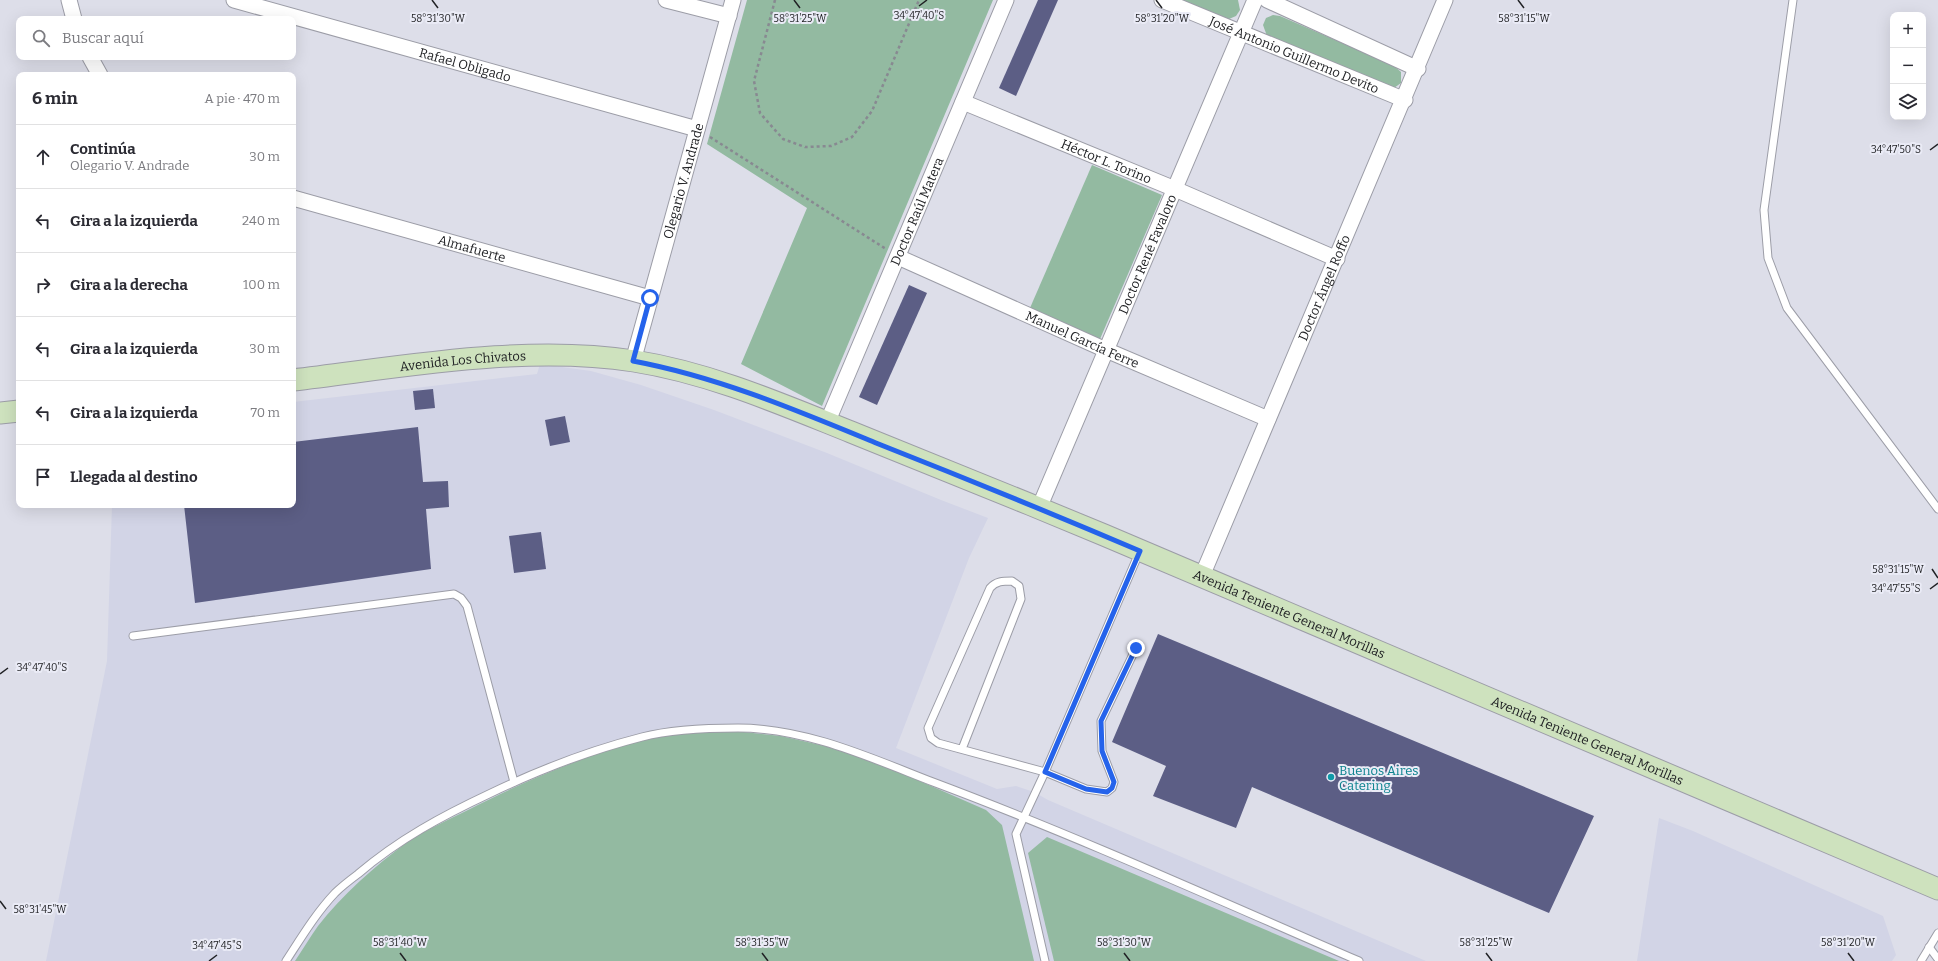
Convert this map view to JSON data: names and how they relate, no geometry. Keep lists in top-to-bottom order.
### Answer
{
  "streets": {
    "main road": ["Avenida Los Chivatos", "Avenida Teniente General Morillas"],
    "street": [
      "José Antonio Guillermo Devito",
      "Rafael Obligado",
      "Héctor L. Torino",
      "Olegario V. Andrade",
      "Doctor Raúl Matera",
      "Almafuerte",
      "Doctor René Favaloro",
      "Doctor Ángel Roffo",
      "Manuel García Ferre"
    ]
  },
  "crossings": [
    ["José Antonio Guillermo Devito", "Doctor René Favaloro"],
    ["José Antonio Guillermo Devito", "Doctor Ángel Roffo"],
    ["Rafael Obligado", "Olegario V. Andrade"],
    ["Héctor L. Torino", "Doctor Raúl Matera"],
    ["Héctor L. Torino", "Doctor René Favaloro"],
    ["Héctor L. Torino", "Doctor Ángel Roffo"],
    ["Olegario V. Andrade", "Almafuerte"],
    ["Olegario V. Andrade", "Avenida Los Chivatos"],
    ["Olegario V. Andrade", "Avenida Teniente General Morillas"],
    ["Doctor Raúl Matera", "Manuel García Ferre"],
    ["Doctor Raúl Matera", "Avenida Teniente General Morillas"],
    ["Doctor René Favaloro", "Manuel García Ferre"],
    ["Doctor René Favaloro", "Avenida Teniente General Morillas"],
    ["Doctor Ángel Roffo", "Manuel García Ferre"],
    ["Doctor Ángel Roffo", "Avenida Teniente General Morillas"],
    ["Avenida Los Chivatos", "Avenida Teniente General Morillas"]
  ],
  "places": ["Buenos Aires Catering"],
  "page": {
    "map_buttons": ["+", "−"],
    "search": "Buscar aquí",
    "heading": ["6 min", "A pie · 470 m"],
    "list": [
      ["Continúa", "Olegario V. Andrade", "30 m"],
      ["Gira a la izquierda", "240 m"],
      ["Gira a la derecha", "100 m"],
      ["Gira a la izquierda", "30 m"],
      ["Gira a la izquierda", "70 m"],
      "Llegada al destino"
    ]
  },
  "coordinates": [
    "34°47'40\"S",
    "58°31'30\"W",
    "58°31'25\"W",
    "58°31'20\"W",
    "58°31'15\"W",
    "34°47'50\"S",
    "34°47'55\"S",
    "58°31'45\"W",
    "58°31'40\"W",
    "58°31'35\"W",
    "34°47'45\"S"
  ]
}
